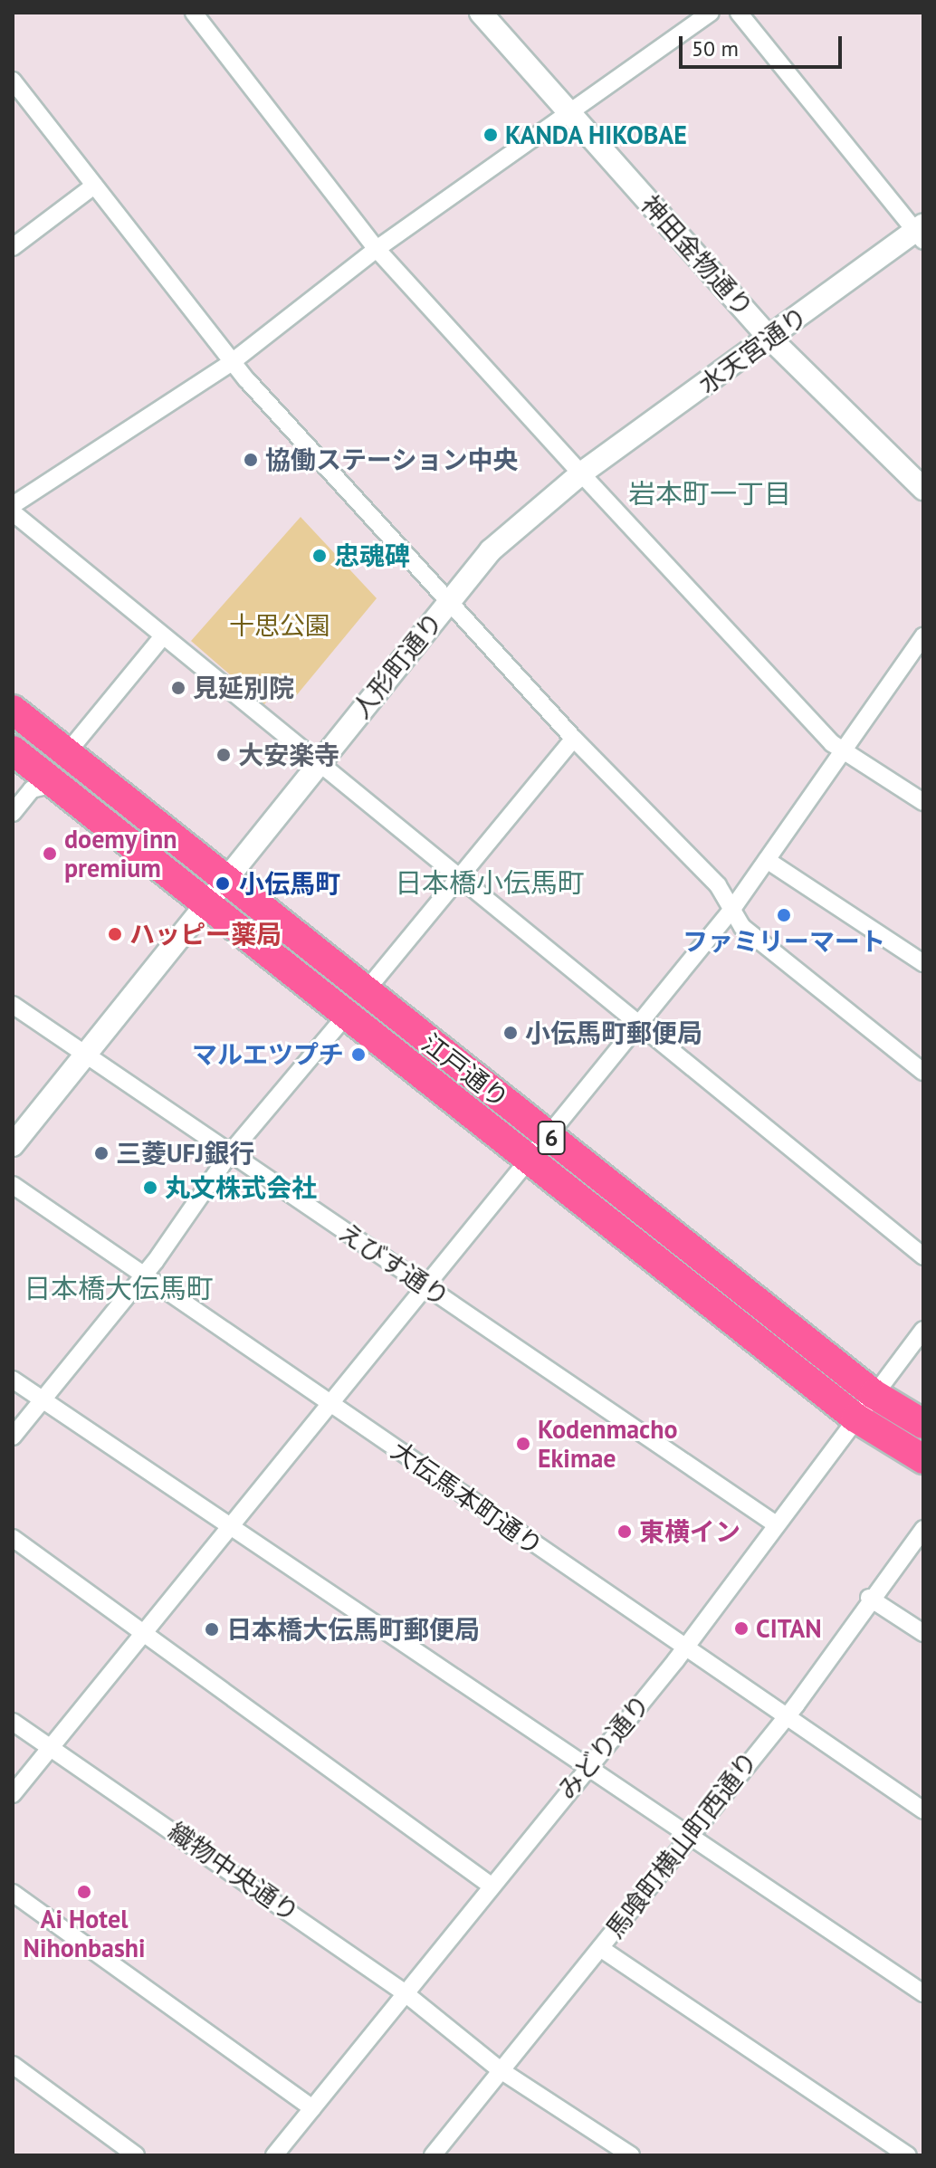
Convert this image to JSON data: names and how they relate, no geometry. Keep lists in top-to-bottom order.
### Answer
{
  "streets": {
    "highway": ["江戸通り", "6"],
    "street": [
      "神田金物通り",
      "水天宮通り",
      "人形町通り",
      "えびす通り",
      "大伝馬本町通り",
      "みどり通り",
      "馬喰町横山町西通り",
      "織物中央通り"
    ]
  },
  "crossings": [
    ["神田金物通り", "水天宮通り"],
    ["水天宮通り", "人形町通り"],
    ["人形町通り", "江戸通り"],
    ["人形町通り", "えびす通り"],
    ["江戸通り", "みどり通り"],
    ["えびす通り", "みどり通り"],
    ["大伝馬本町通り", "みどり通り"],
    ["大伝馬本町通り", "馬喰町横山町西通り"],
    ["みどり通り", "織物中央通り"],
    ["馬喰町横山町西通り", "織物中央通り"]
  ],
  "districts": ["岩本町一丁目", "日本橋小伝馬町", "日本橋大伝馬町"],
  "parks": ["十思公園"],
  "places": [
    "KANDA HIKOBAE",
    "協働ステーション中央",
    "忠魂碑",
    "見延別院",
    "大安楽寺",
    "doemy inn premium",
    "小伝馬町",
    "ファミリーマート",
    "ハッピー薬局",
    "小伝馬町郵便局",
    "マルエツプチ",
    "三菱UFJ銀行",
    "丸文株式会社",
    "Kodenmacho Ekimae",
    "東横イン",
    "CITAN",
    "日本橋大伝馬町郵便局",
    "Ai Hotel Nihonbashi"
  ],
  "scale_bar": "50 m"
}
